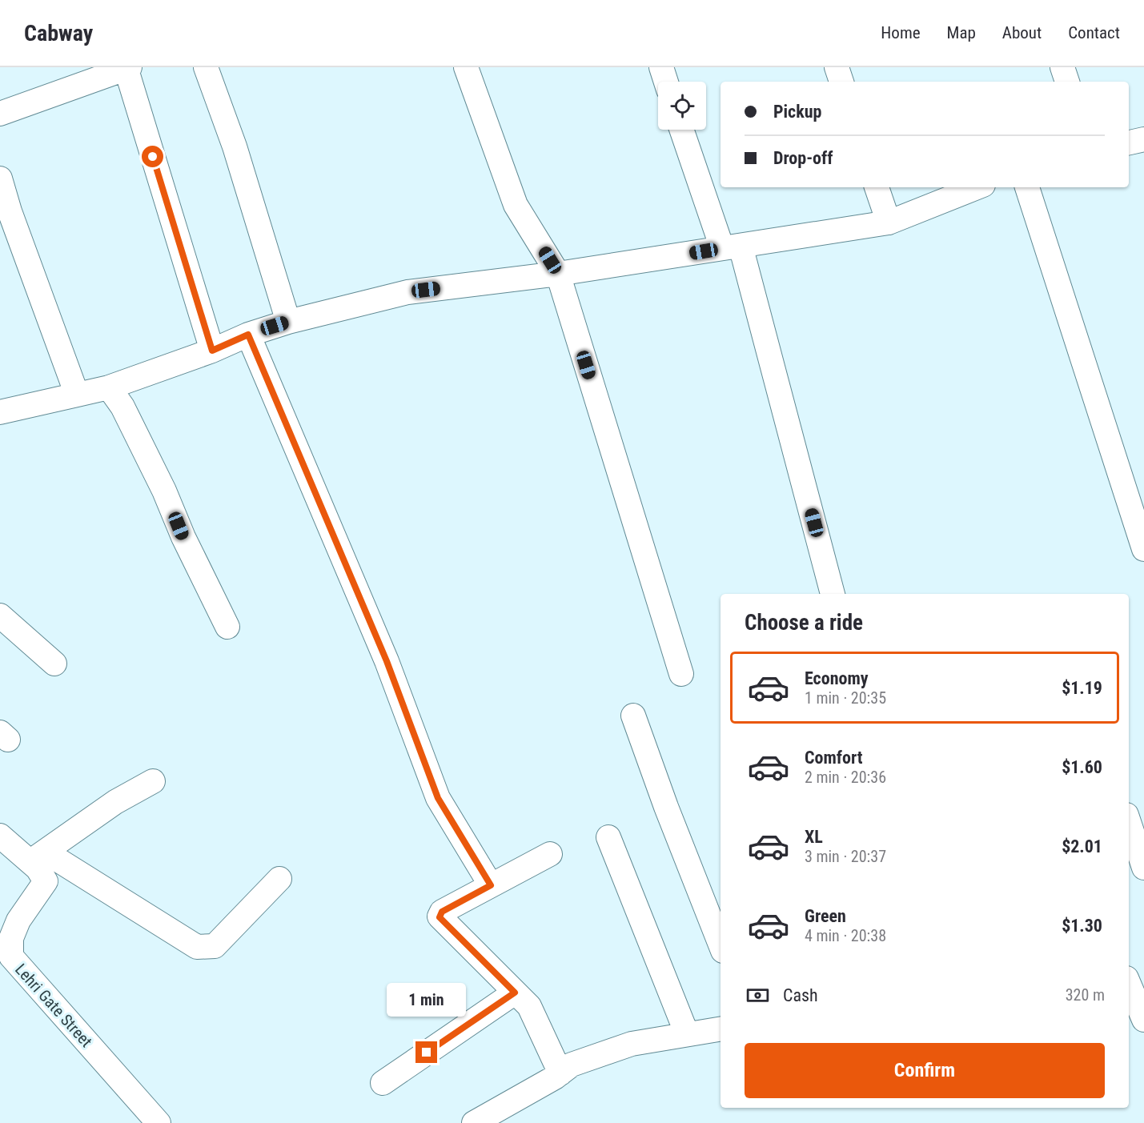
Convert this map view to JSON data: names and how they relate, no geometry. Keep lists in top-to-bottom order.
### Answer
{
  "streets": {
    "street": ["Lehri Gate Street"]
  },
  "page": {
    "header": "Cabway",
    "nav": [
      "Home",
      "Map",
      "About",
      "Contact"
    ],
    "banner": ["Pickup", "Drop-off"],
    "heading": "Choose a ride",
    "list": [
      {
        "name": "Economy",
        "note": "1 min · 20:35",
        "value": "$1.19"
      },
      {
        "name": "Comfort",
        "note": "2 min · 20:36",
        "value": "$1.60"
      },
      {
        "name": "XL",
        "note": "3 min · 20:37",
        "value": "$2.01"
      },
      {
        "name": "Green",
        "note": "4 min · 20:38",
        "value": "$1.30"
      }
    ],
    "pay": ["Cash", "320 m"],
    "bubble": "1 min",
    "buttons": "Confirm"
  }
}
